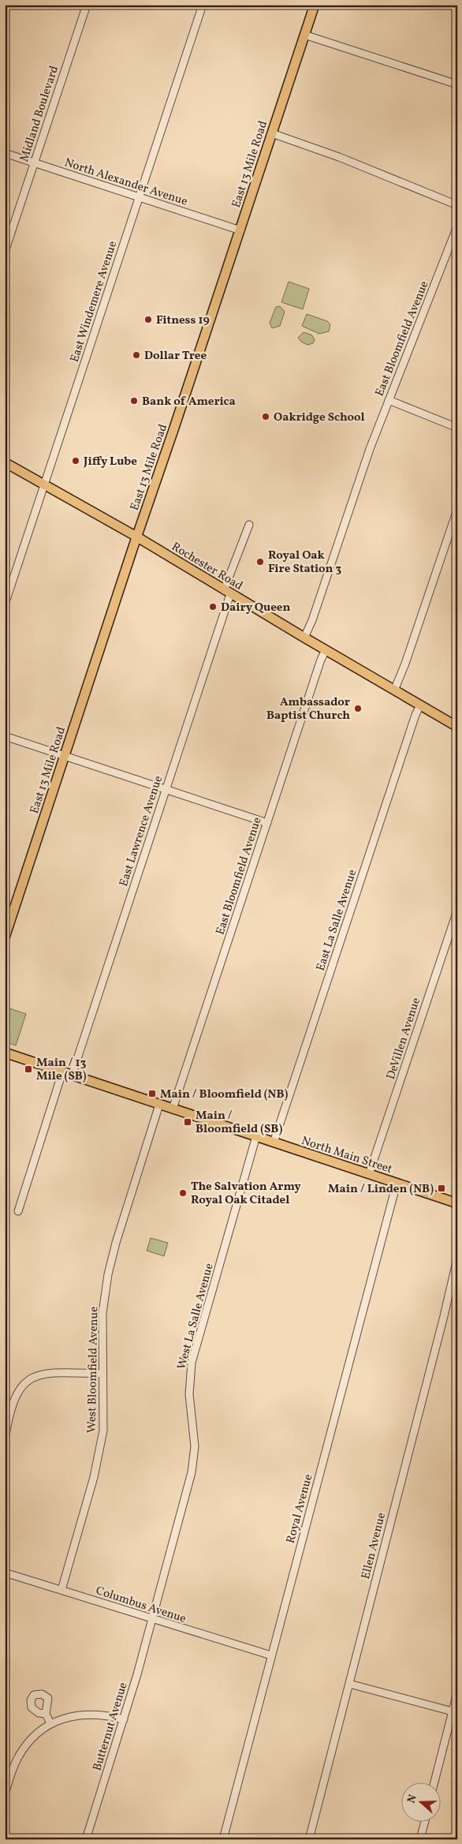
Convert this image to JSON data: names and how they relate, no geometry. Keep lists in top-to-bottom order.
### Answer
{
  "streets": {
    "main road": ["East 13 Mile Road", "Rochester Road", "North Main Street"],
    "street": [
      "Midland Boulevard",
      "North Alexander Avenue",
      "East Windemere Avenue",
      "East Bloomfield Avenue",
      "East Lawrence Avenue",
      "East La Salle Avenue",
      "DeVillen Avenue",
      "West La Salle Avenue",
      "West Bloomfield Avenue",
      "Royal Avenue",
      "Ellen Avenue",
      "Columbus Avenue",
      "Butternut Avenue"
    ]
  },
  "crossings": [
    ["Midland Boulevard", "North Alexander Avenue"],
    ["East 13 Mile Road", "North Alexander Avenue"],
    ["East 13 Mile Road", "Rochester Road"],
    ["North Alexander Avenue", "East Windemere Avenue"],
    ["East Windemere Avenue", "Rochester Road"],
    ["East Bloomfield Avenue", "Rochester Road"],
    ["East Bloomfield Avenue", "North Main Street"],
    ["Rochester Road", "East Lawrence Avenue"],
    ["Rochester Road", "East La Salle Avenue"],
    ["East Lawrence Avenue", "North Main Street"],
    ["East La Salle Avenue", "North Main Street"],
    ["DeVillen Avenue", "North Main Street"],
    ["North Main Street", "West La Salle Avenue"],
    ["North Main Street", "West Bloomfield Avenue"],
    ["North Main Street", "Royal Avenue"],
    ["West La Salle Avenue", "Columbus Avenue"],
    ["West La Salle Avenue", "Butternut Avenue"],
    ["West Bloomfield Avenue", "Columbus Avenue"],
    ["Royal Avenue", "Columbus Avenue"],
    ["Columbus Avenue", "Butternut Avenue"]
  ],
  "places": {
    "other": [
      "Fitness 19",
      "Dollar Tree",
      "Bank of America",
      "Oakridge School",
      "Jiffy Lube",
      "Royal Oak Fire Station 3",
      "Dairy Queen",
      "Ambassador Baptist Church",
      "The Salvation Army Royal Oak Citadel"
    ],
    "transit": [
      "Main / 13 Mile (SB)",
      "Main / Bloomfield (NB)",
      "Main / Bloomfield (SB)",
      "Main / Linden (NB)"
    ]
  },
  "north": "left"
}
